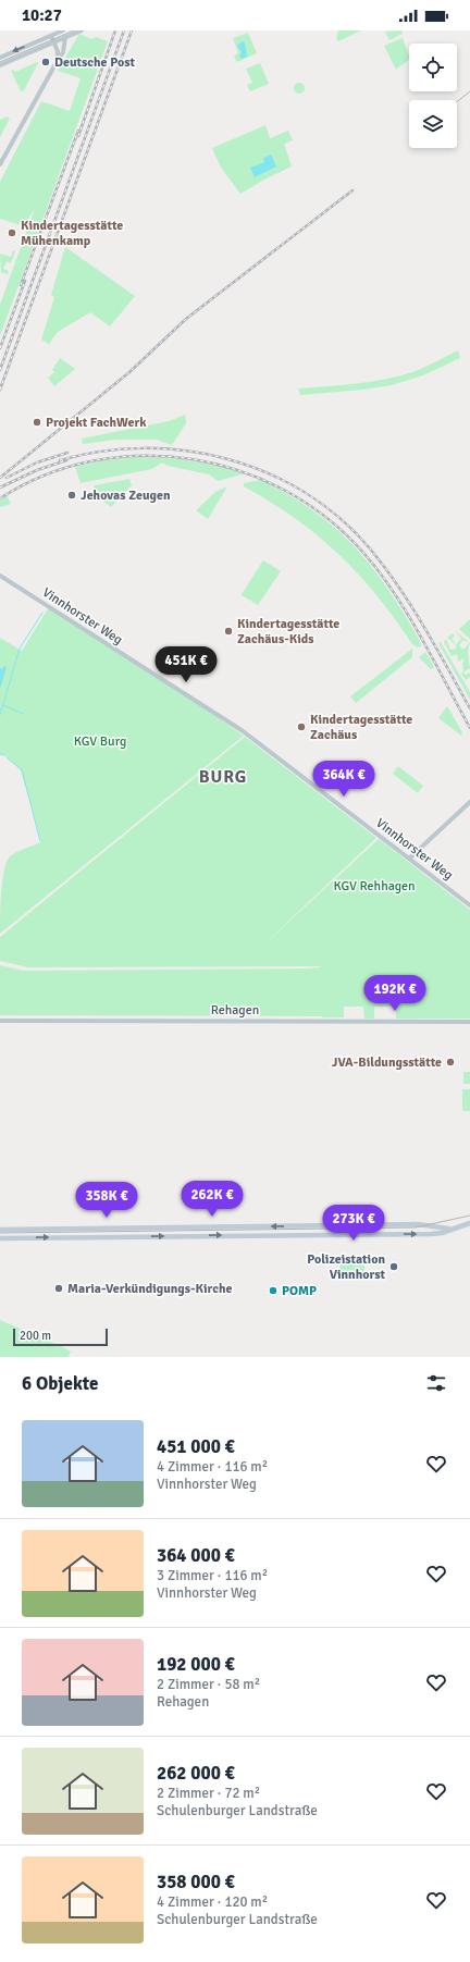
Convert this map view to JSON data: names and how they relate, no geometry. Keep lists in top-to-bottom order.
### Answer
{
  "streets": {
    "street": ["Vinnhorster Weg", "Rehagen"]
  },
  "districts": ["BURG"],
  "parks": ["KGV Burg", "KGV Rehhagen"],
  "places": [
    "Deutsche Post",
    "Kindertagesstätte Mühenkamp",
    "Projekt FachWerk",
    "Jehovas Zeugen",
    "Kindertagesstätte Zachäus-Kids",
    "Kindertagesstätte Zachäus",
    "JVA-Bildungsstätte",
    "Polizeistation Vinnhorst",
    "Maria-Verkündigungs-Kirche",
    "POMP"
  ],
  "scale_bar": "200 m",
  "page": {
    "status": "10:27",
    "price": [
      "451K €",
      "364K €",
      "192K €",
      "262K €",
      "358K €",
      "273K €"
    ],
    "scale": "200 m",
    "heading": "6 Objekte",
    "list": [
      {
        "name": "451 000 €",
        "note": "4 Zimmer · 116 m² · Vinnhorster Weg"
      },
      {
        "name": "364 000 €",
        "note": "3 Zimmer · 116 m² · Vinnhorster Weg"
      },
      {
        "name": "192 000 €",
        "note": "2 Zimmer · 58 m² · Rehagen"
      },
      {
        "name": "262 000 €",
        "note": "2 Zimmer · 72 m² · Schulenburger Landstraße"
      },
      {
        "name": "358 000 €",
        "note": "4 Zimmer · 120 m² · Schulenburger Landstraße"
      }
    ]
  }
}
